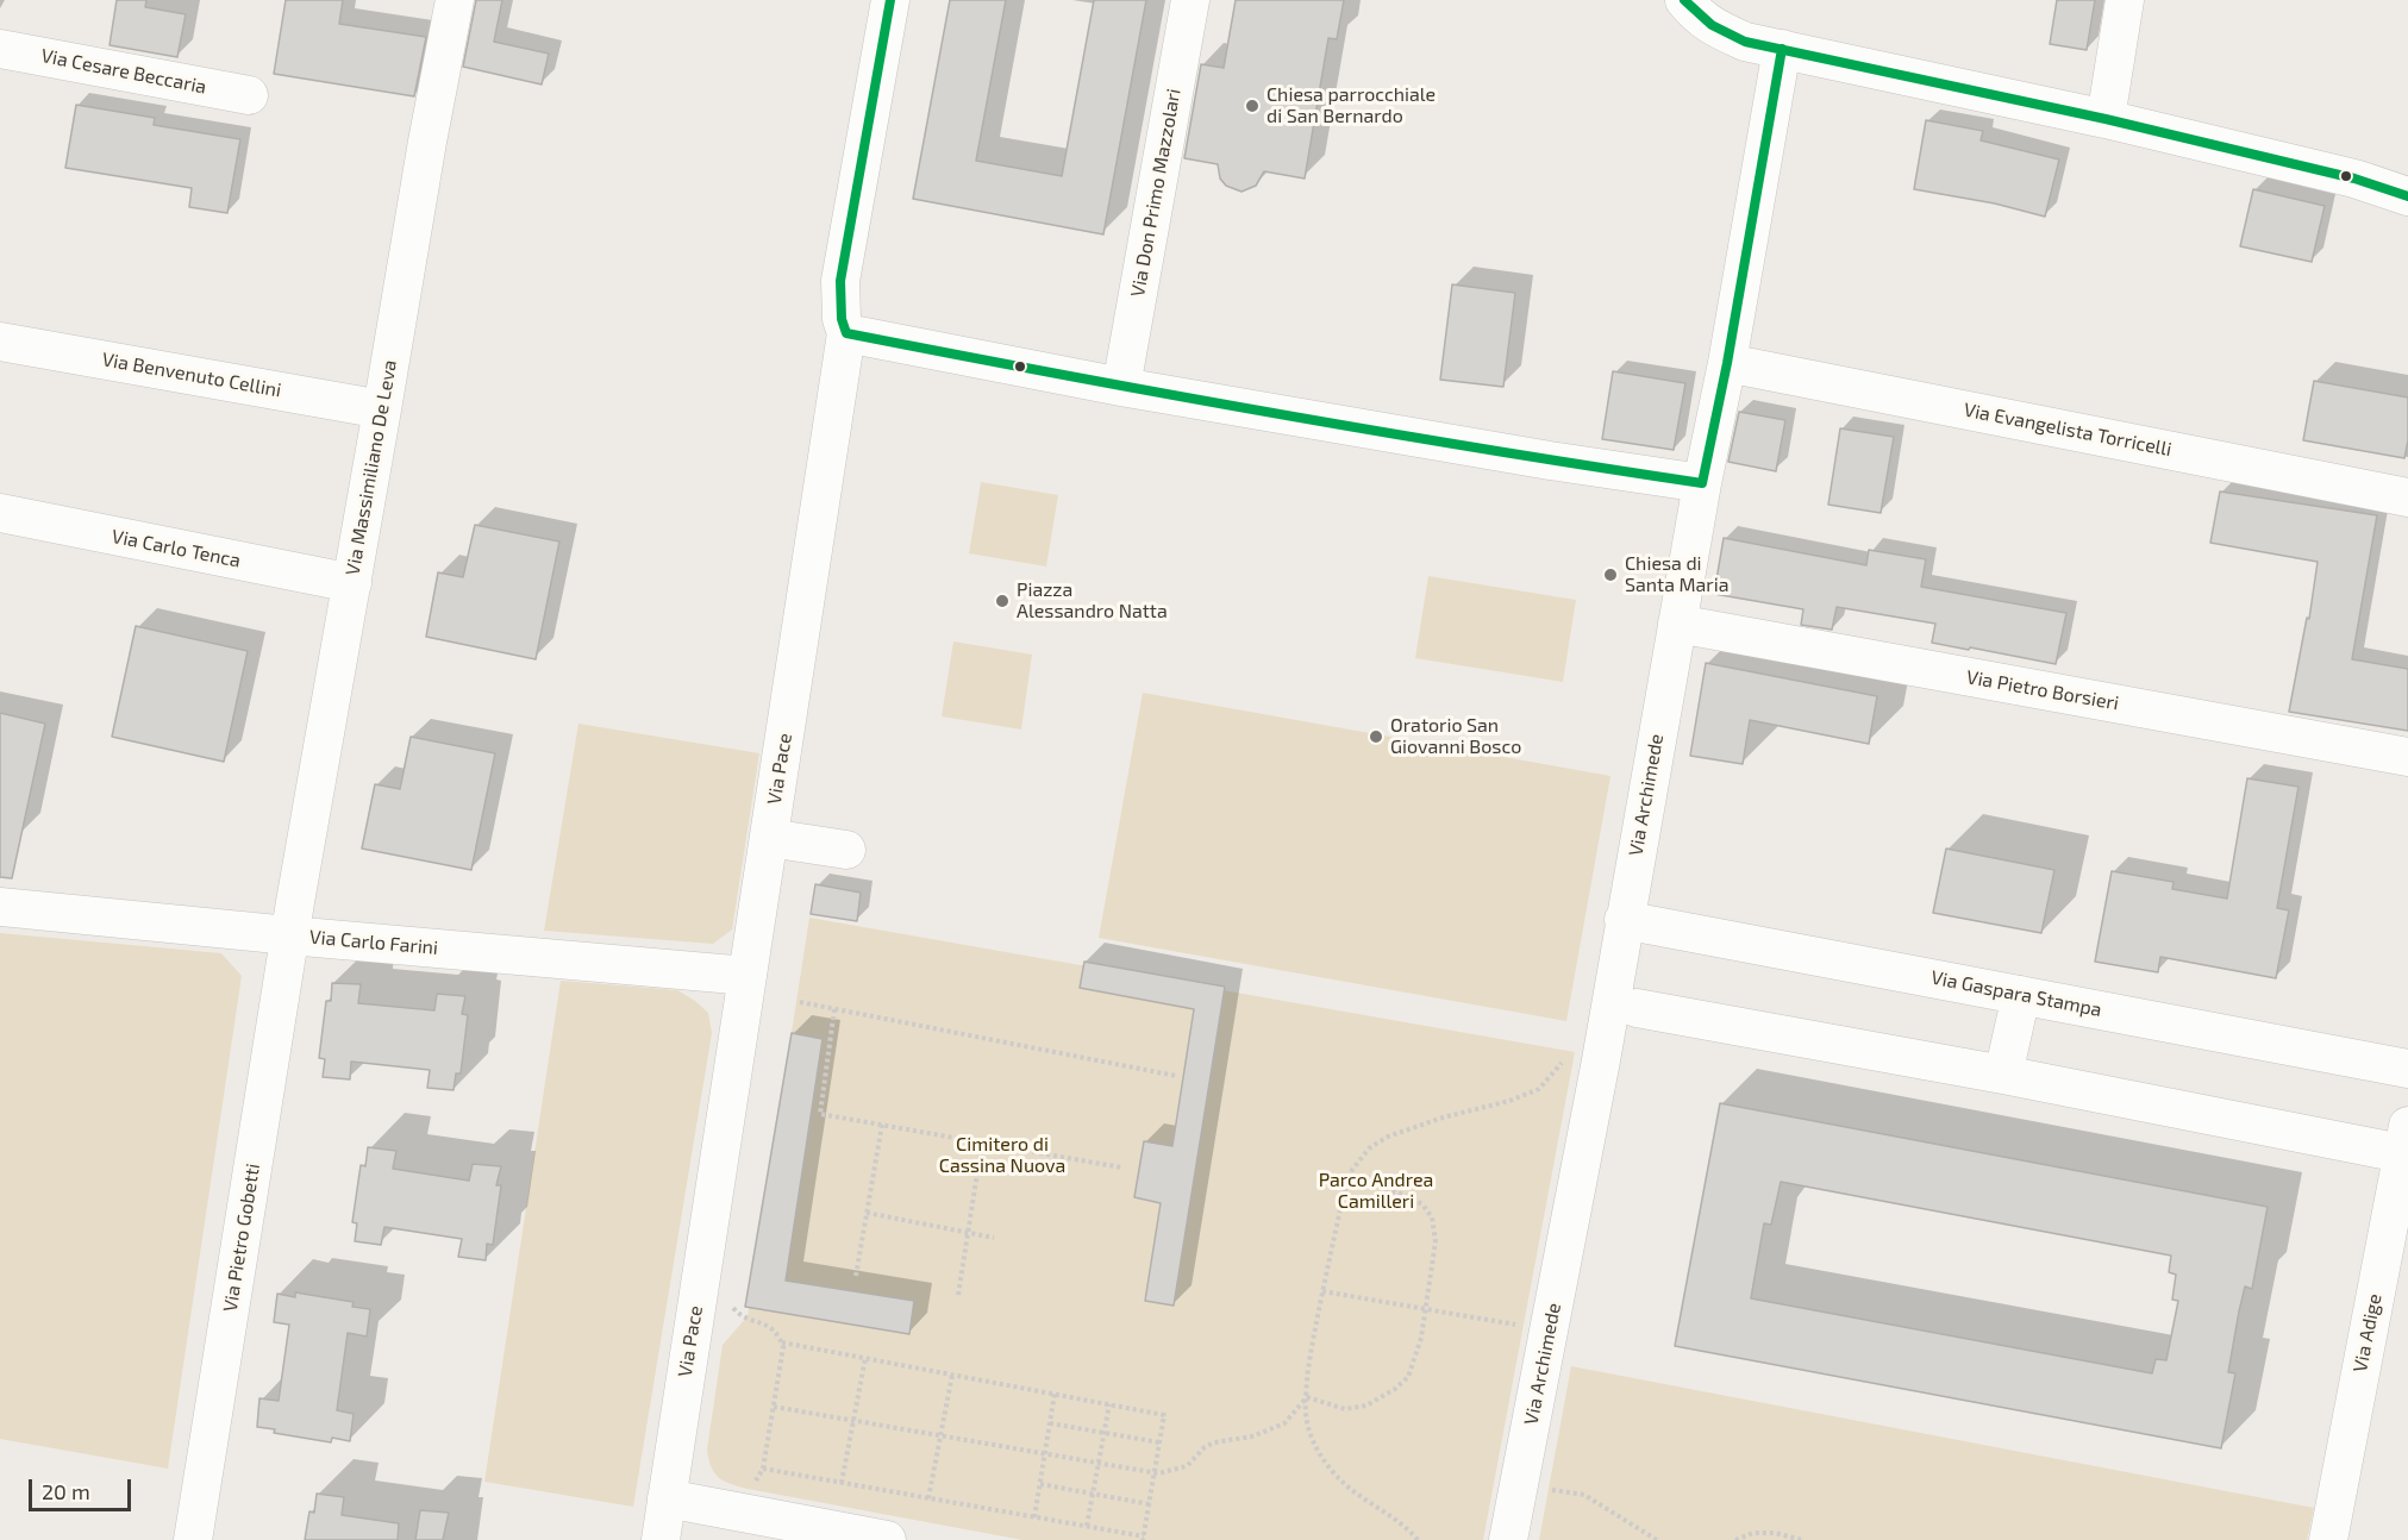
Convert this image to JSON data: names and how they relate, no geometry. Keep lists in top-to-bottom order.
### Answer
{
  "streets": {
    "street": [
      "Via Cesare Beccaria",
      "Via Don Primo Mazzolari",
      "Via Benvenuto Cellini",
      "Via Evangelista Torricelli",
      "Via Massimiliano De Leva",
      "Via Carlo Tenca",
      "Via Pietro Borsieri",
      "Via Pace",
      "Via Archimede",
      "Via Carlo Farini",
      "Via Gaspara Stampa",
      "Via Pietro Gobetti",
      "Via Adige"
    ]
  },
  "crossings": [
    ["Via Benvenuto Cellini", "Via Massimiliano De Leva"],
    ["Via Evangelista Torricelli", "Via Archimede"],
    ["Via Massimiliano De Leva", "Via Carlo Tenca"],
    ["Via Massimiliano De Leva", "Via Carlo Farini"],
    ["Via Massimiliano De Leva", "Via Pietro Gobetti"],
    ["Via Pietro Borsieri", "Via Archimede"],
    ["Via Pace", "Via Carlo Farini"],
    ["Via Archimede", "Via Gaspara Stampa"],
    ["Via Carlo Farini", "Via Pietro Gobetti"]
  ],
  "parks": ["Cimitero di Cassina Nuova", "Parco Andrea Camilleri"],
  "places": [
    "Chiesa parrocchiale di San Bernardo",
    "Chiesa di Santa Maria",
    "Piazza Alessandro Natta",
    "Oratorio San Giovanni Bosco"
  ],
  "scale_bar": "20 m"
}
